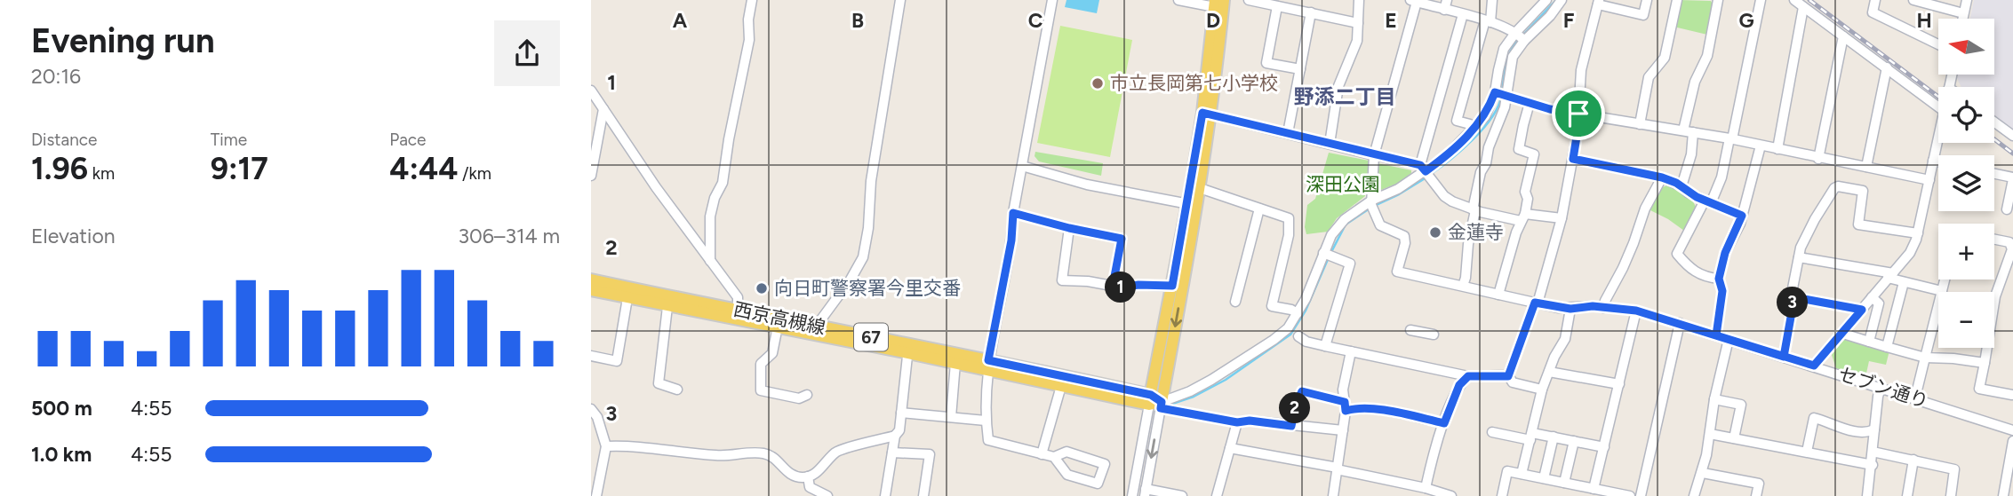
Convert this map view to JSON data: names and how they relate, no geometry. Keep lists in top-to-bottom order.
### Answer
{
  "streets": {
    "main road": ["西京高槻線", "67"],
    "street": ["セブン通り"]
  },
  "districts": ["野添二丁目"],
  "parks": ["深田公園"],
  "places": ["市立長岡第七小学校", "金蓮寺", "向日町警察署今里交番"],
  "north": "left",
  "page": {
    "heading": ["Evening run", "20:16"],
    "map_buttons": ["+", "−"],
    "stats": [
      ["Distance", "1.96 km"],
      ["Time", "9:17"],
      ["Pace", "4:44 /km"]
    ],
    "chart": ["Elevation", "306–314 m"],
    "pins": ["1", "3", "2"],
    "list": [
      {
        "name": "500 m",
        "note": "4:55"
      },
      {
        "name": "1.0 km",
        "note": "4:55"
      }
    ]
  },
  "grid": {
    "columns": [
      "A",
      "B",
      "C",
      "D",
      "E",
      "F",
      "G",
      "H"
    ],
    "rows": ["1", "2", "3"]
  }
}
